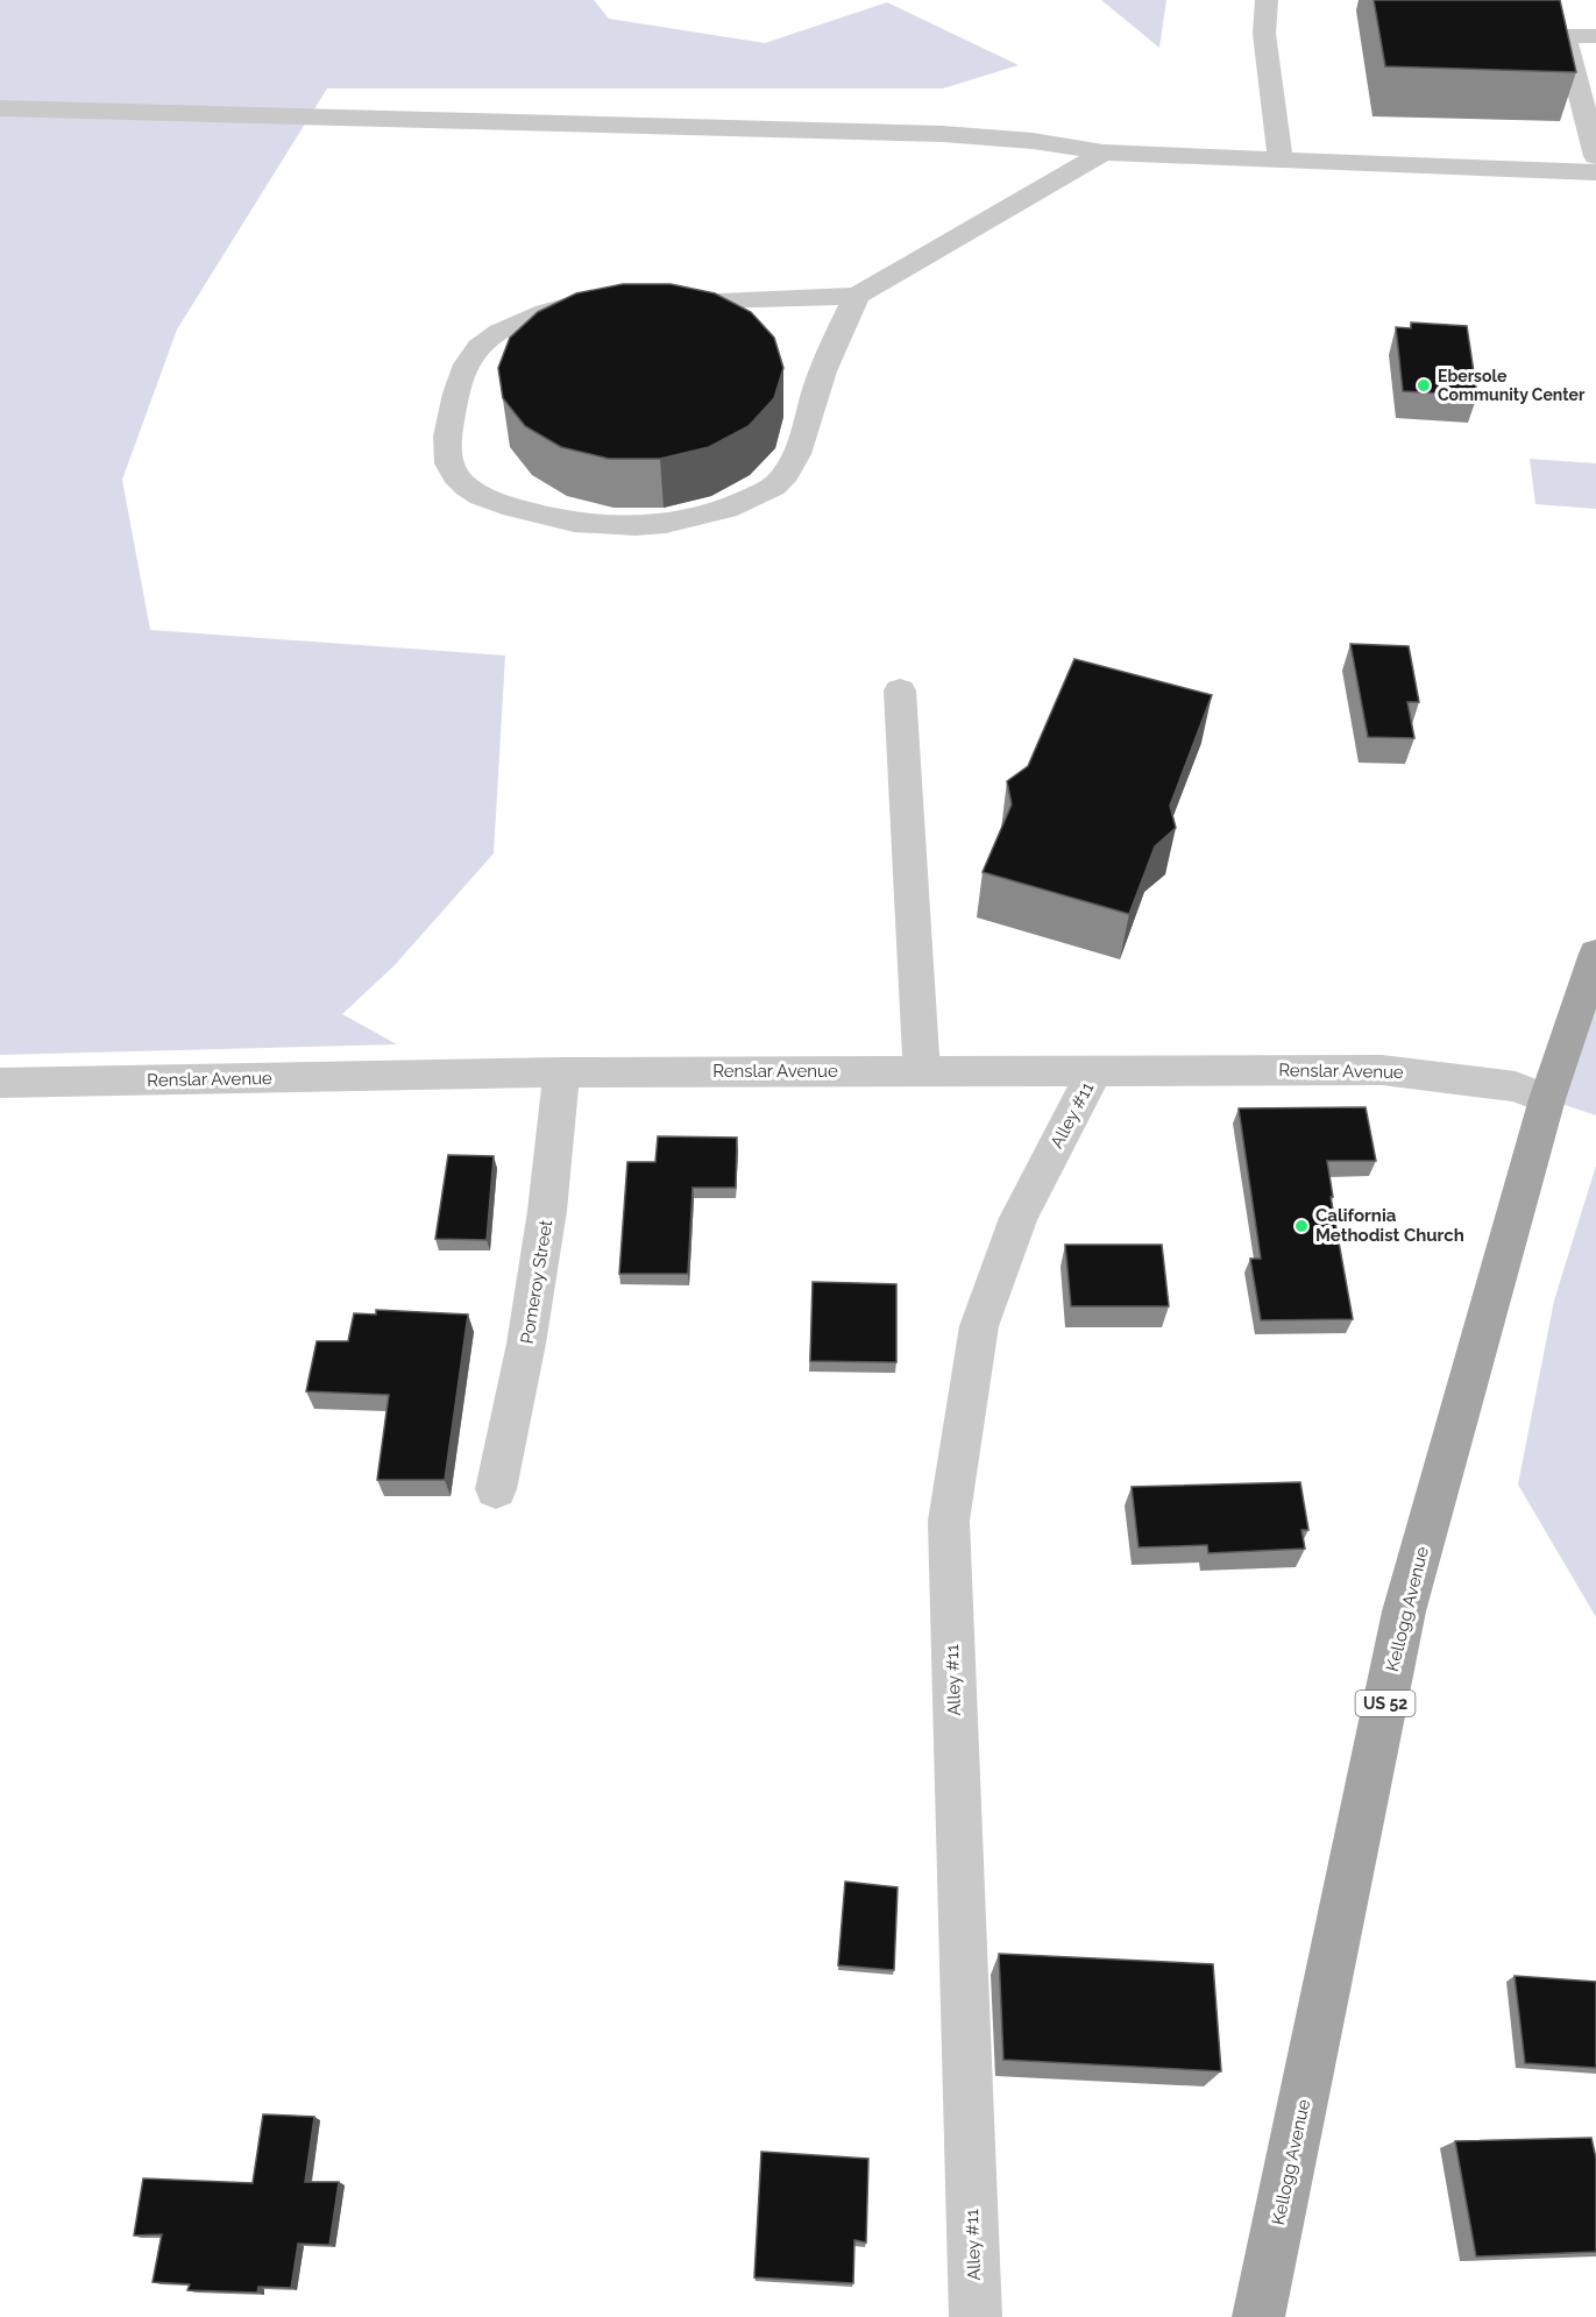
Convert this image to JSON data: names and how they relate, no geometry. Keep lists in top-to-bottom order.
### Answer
{
  "streets": {
    "main road": ["Kellogg Avenue", "US 52"],
    "street": ["Renslar Avenue", "Alley #11", "Pomeroy Street"]
  },
  "crossings": [
    ["Renslar Avenue", "Alley #11"],
    ["Renslar Avenue", "Pomeroy Street"],
    ["Renslar Avenue", "Kellogg Avenue"]
  ],
  "places": ["Ebersole Community Center", "California Methodist Church"]
}
